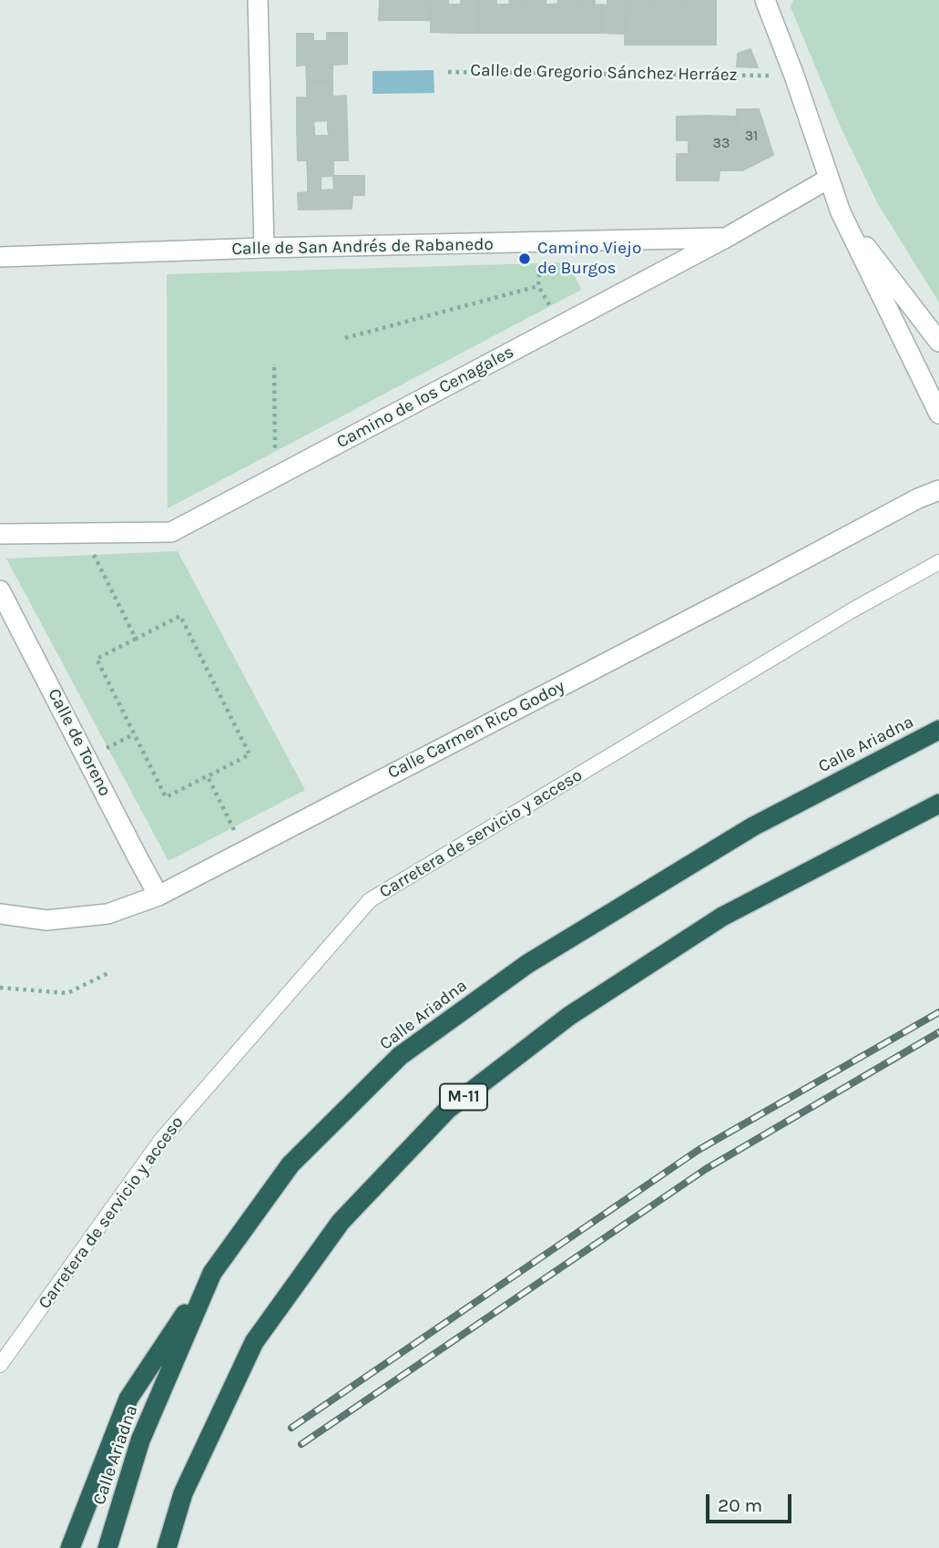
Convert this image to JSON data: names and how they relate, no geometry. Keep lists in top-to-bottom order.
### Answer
{
  "streets": {
    "highway": ["Calle Ariadna", "M-11"],
    "street": [
      "Calle de San Andrés de Rabanedo",
      "Camino de los Cenagales",
      "Calle Carmen Rico Godoy",
      "Calle de Toreno"
    ],
    "lane": ["Carretera de servicio y acceso"],
    "path": ["Calle de Gregorio Sánchez Herráez"]
  },
  "crossings": [
    ["Calle de San Andrés de Rabanedo", "Camino de los Cenagales"],
    ["Calle Carmen Rico Godoy", "Calle de Toreno"]
  ],
  "places": ["Camino Viejo de Burgos"],
  "house_numbers": ["31", "33"],
  "scale_bar": "20 m"
}
